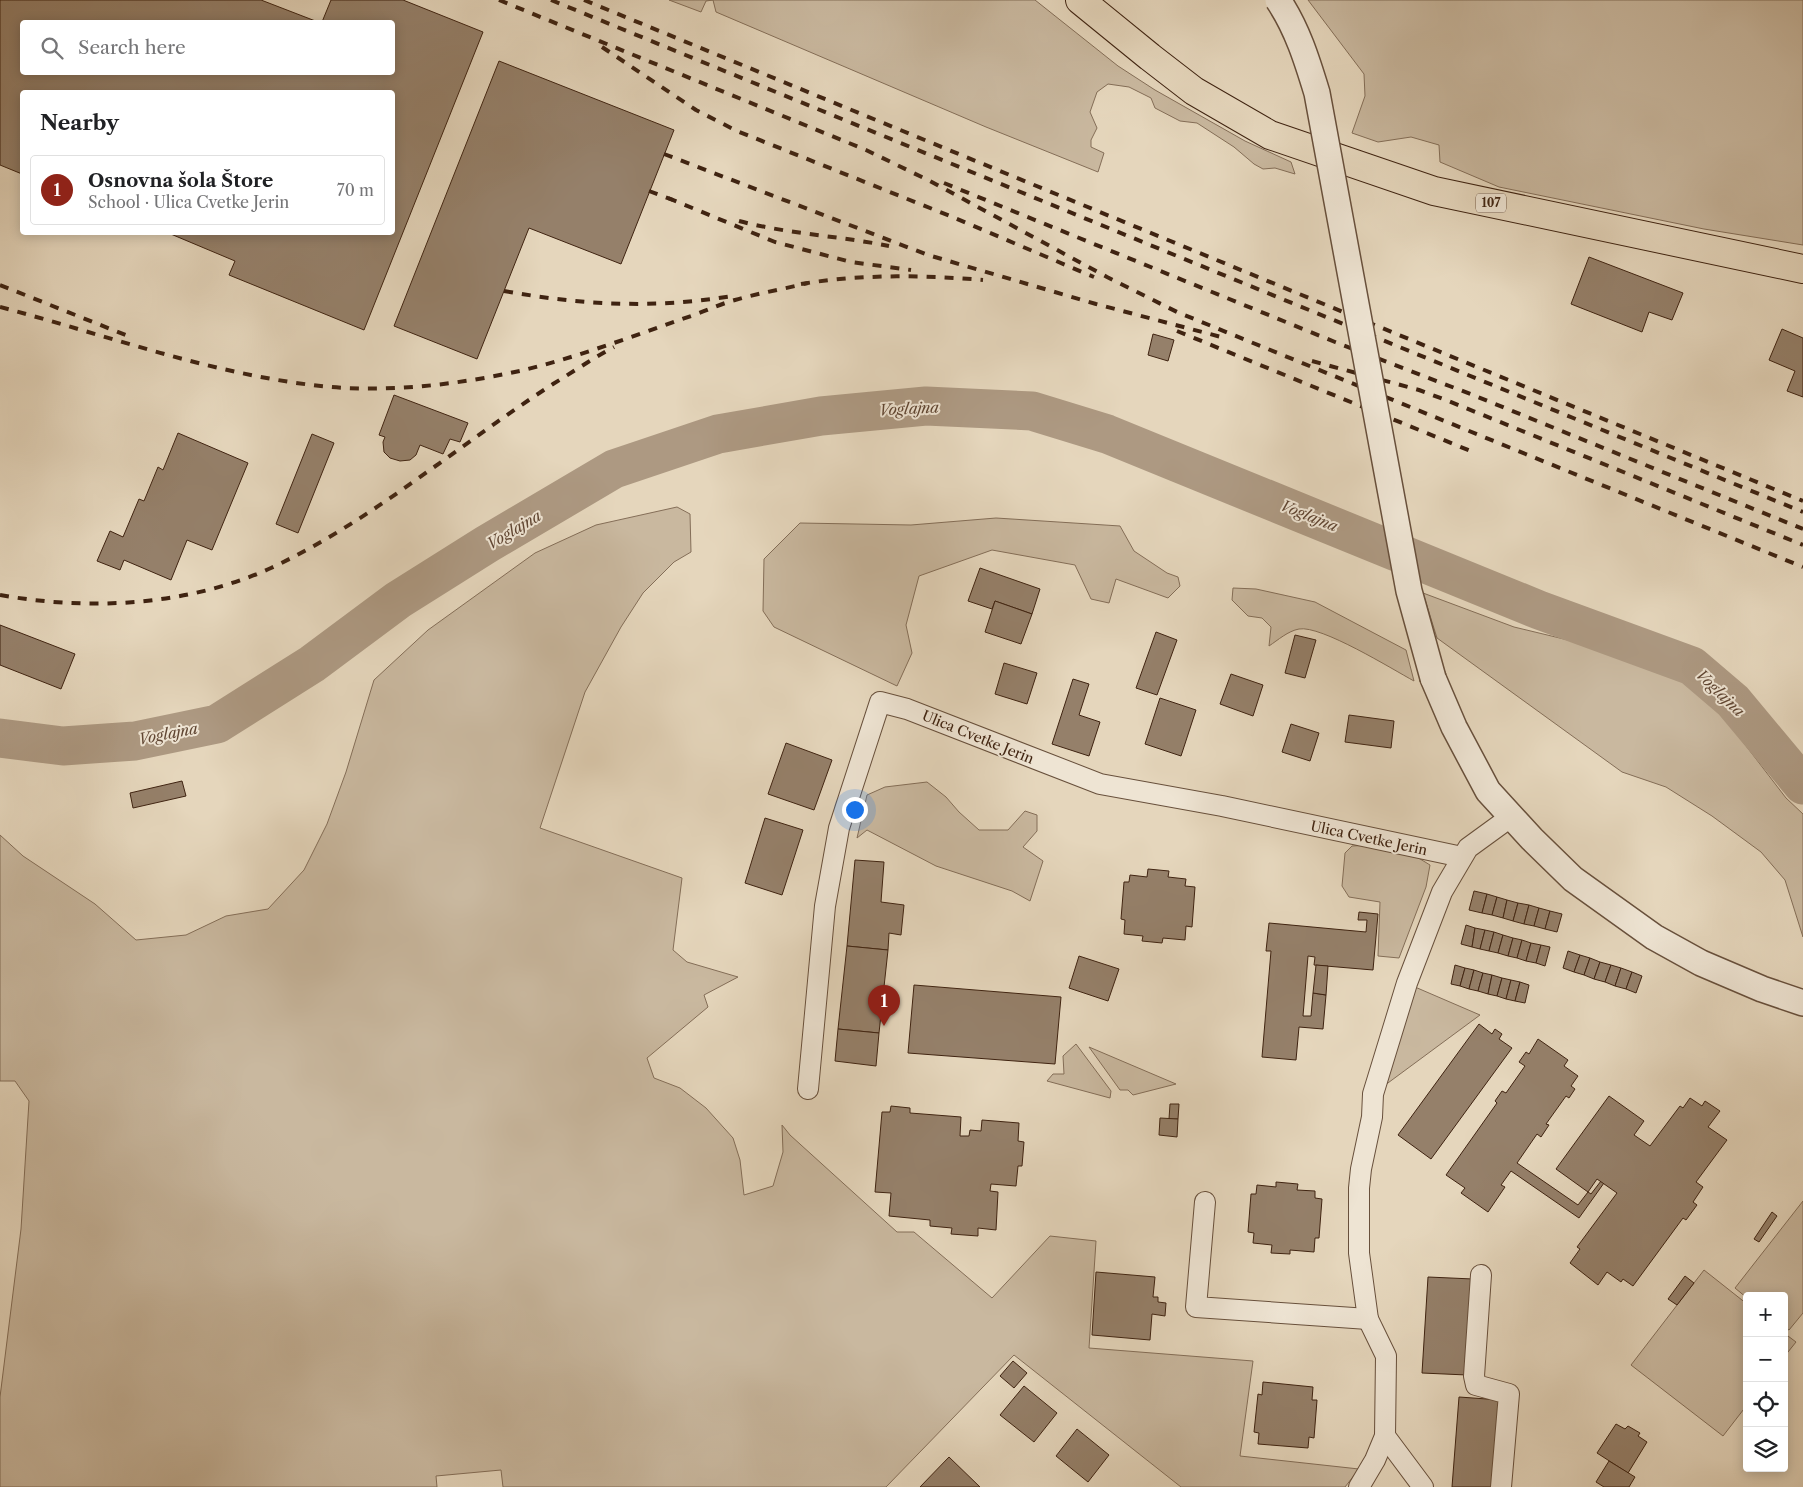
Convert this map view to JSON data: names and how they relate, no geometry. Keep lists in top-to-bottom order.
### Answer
{
  "streets": {
    "main road": ["107"],
    "street": ["Ulica Cvetke Jerin"]
  },
  "water": ["Voglajna"],
  "page": {
    "search": "Search here",
    "heading": "Nearby",
    "list": [
      {
        "mark": "1",
        "name": "Osnovna šola Štore",
        "note": "School · Ulica Cvetke Jerin",
        "value": "70 m"
      }
    ],
    "pins": "1",
    "map_buttons": ["+", "−"]
  }
}
